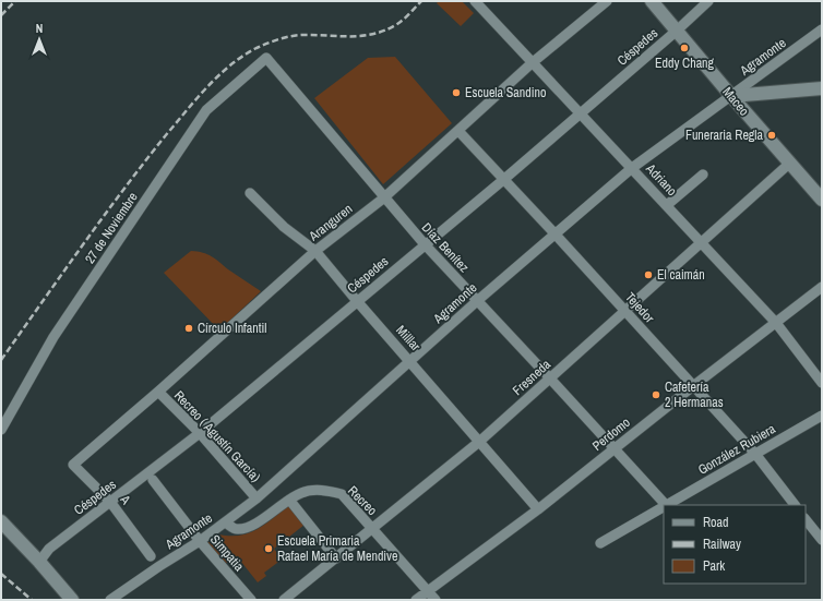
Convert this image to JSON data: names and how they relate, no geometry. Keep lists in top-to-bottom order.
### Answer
{
  "streets": {
    "main road": ["Maceo"],
    "street": [
      "Céspedes",
      "Agramonte",
      "Adriano",
      "Aranguren",
      "27 de Noviembre",
      "Díaz Benítez",
      "Tejedor",
      "Milllar",
      "Fresneda",
      "Perdomo",
      "Recreo ( Agustín García)",
      "González Rubiera",
      "A",
      "Recreo",
      "Simpatia"
    ]
  },
  "crossings": [
    ["Céspedes", "Maceo"],
    ["Céspedes", "Adriano"],
    ["Céspedes", "Díaz Benítez"],
    ["Céspedes", "Tejedor"],
    ["Céspedes", "Milllar"],
    ["Céspedes", "Recreo ( Agustín García)"],
    ["Céspedes", "A"],
    ["Agramonte", "Maceo"],
    ["Agramonte", "Adriano"],
    ["Agramonte", "Díaz Benítez"],
    ["Agramonte", "Tejedor"],
    ["Agramonte", "Milllar"],
    ["Agramonte", "Recreo ( Agustín García)"],
    ["Agramonte", "Recreo"],
    ["Agramonte", "Simpatia"],
    ["Maceo", "Fresneda"],
    ["Adriano", "Aranguren"],
    ["Adriano", "Fresneda"],
    ["Adriano", "Perdomo"],
    ["Aranguren", "Díaz Benítez"],
    ["Aranguren", "Tejedor"],
    ["Aranguren", "Milllar"],
    ["Aranguren", "Recreo ( Agustín García)"],
    ["Aranguren", "A"],
    ["27 de Noviembre", "Díaz Benítez"],
    ["Díaz Benítez", "Fresneda"],
    ["Díaz Benítez", "Perdomo"],
    ["Tejedor", "Fresneda"],
    ["Tejedor", "Perdomo"],
    ["Tejedor", "González Rubiera"],
    ["Milllar", "Fresneda"],
    ["Milllar", "Perdomo"],
    ["Fresneda", "Recreo"],
    ["Perdomo", "Recreo"]
  ],
  "places": [
    "Eddy Chang",
    "Escuela Sandino",
    "Funeraria Regla",
    "El caimán",
    "Círculo Infantil",
    "Cafetería 2 Hermanas",
    "Escuela Primaria Rafael María de Mendive"
  ],
  "legend": ["Road", "Railway", "Park"],
  "north": "top"
}
